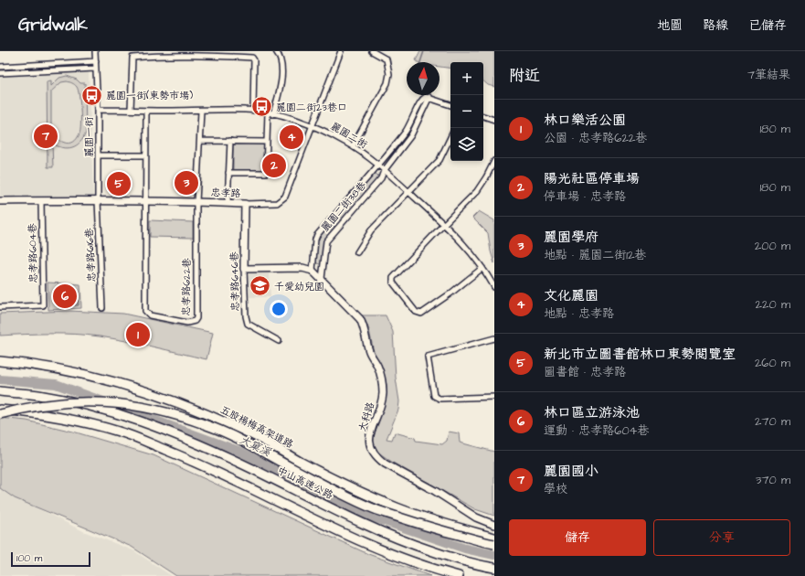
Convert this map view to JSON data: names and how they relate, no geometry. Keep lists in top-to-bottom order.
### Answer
{
  "streets": {
    "highway": ["五股楊梅高架道路", "中山高速公路"],
    "street": [
      "麗園二街",
      "麗園一街",
      "忠孝路",
      "麗園二街38巷",
      "忠孝路604巷",
      "忠孝路616巷",
      "忠孝路646巷",
      "忠孝路622巷",
      "大科路"
    ]
  },
  "crossings": [
    ["麗園二街", "麗園一街"],
    ["麗園二街", "忠孝路"],
    ["麗園二街", "麗園二街38巷"],
    ["麗園一街", "忠孝路"],
    ["麗園一街", "忠孝路616巷"],
    ["忠孝路", "忠孝路604巷"],
    ["忠孝路", "忠孝路616巷"],
    ["忠孝路", "忠孝路646巷"],
    ["忠孝路", "忠孝路622巷"],
    ["麗園二街38巷", "大科路"]
  ],
  "water": ["大窠溪"],
  "places": {
    "bus stop": ["麗園一街(東勢市場)", "麗園二街23巷口"],
    "school or university": ["千愛幼兒園"]
  },
  "scale_bar": "100 m",
  "north": "top",
  "page": {
    "header": "Gridwalk",
    "nav": ["地圖", "路線", "已儲存"],
    "heading": ["附近", "7筆結果"],
    "map_buttons": ["+", "−"],
    "list": [
      {
        "mark": "1",
        "name": "林口樂活公園",
        "note": "公園 · 忠孝路622巷",
        "value": "180 m"
      },
      {
        "mark": "2",
        "name": "陽光社區停車場",
        "note": "停車場 · 忠孝路",
        "value": "180 m"
      },
      {
        "mark": "3",
        "name": "麗園學府",
        "note": "地點 · 麗園二街12巷",
        "value": "200 m"
      },
      {
        "mark": "4",
        "name": "文化麗園",
        "note": "地點 · 忠孝路",
        "value": "220 m"
      },
      {
        "mark": "5",
        "name": "新北市立圖書館林口東勢閱覽室",
        "note": "圖書館 · 忠孝路",
        "value": "260 m"
      },
      {
        "mark": "6",
        "name": "林口區立游泳池",
        "note": "運動 · 忠孝路604巷",
        "value": "270 m"
      },
      {
        "mark": "7",
        "name": "麗園國小",
        "note": "學校",
        "value": "370 m"
      }
    ],
    "pins": [
      "7",
      "4",
      "2",
      "3",
      "5",
      "6",
      "1"
    ],
    "buttons": ["儲存", "分享"],
    "scale": "100 m"
  }
}
